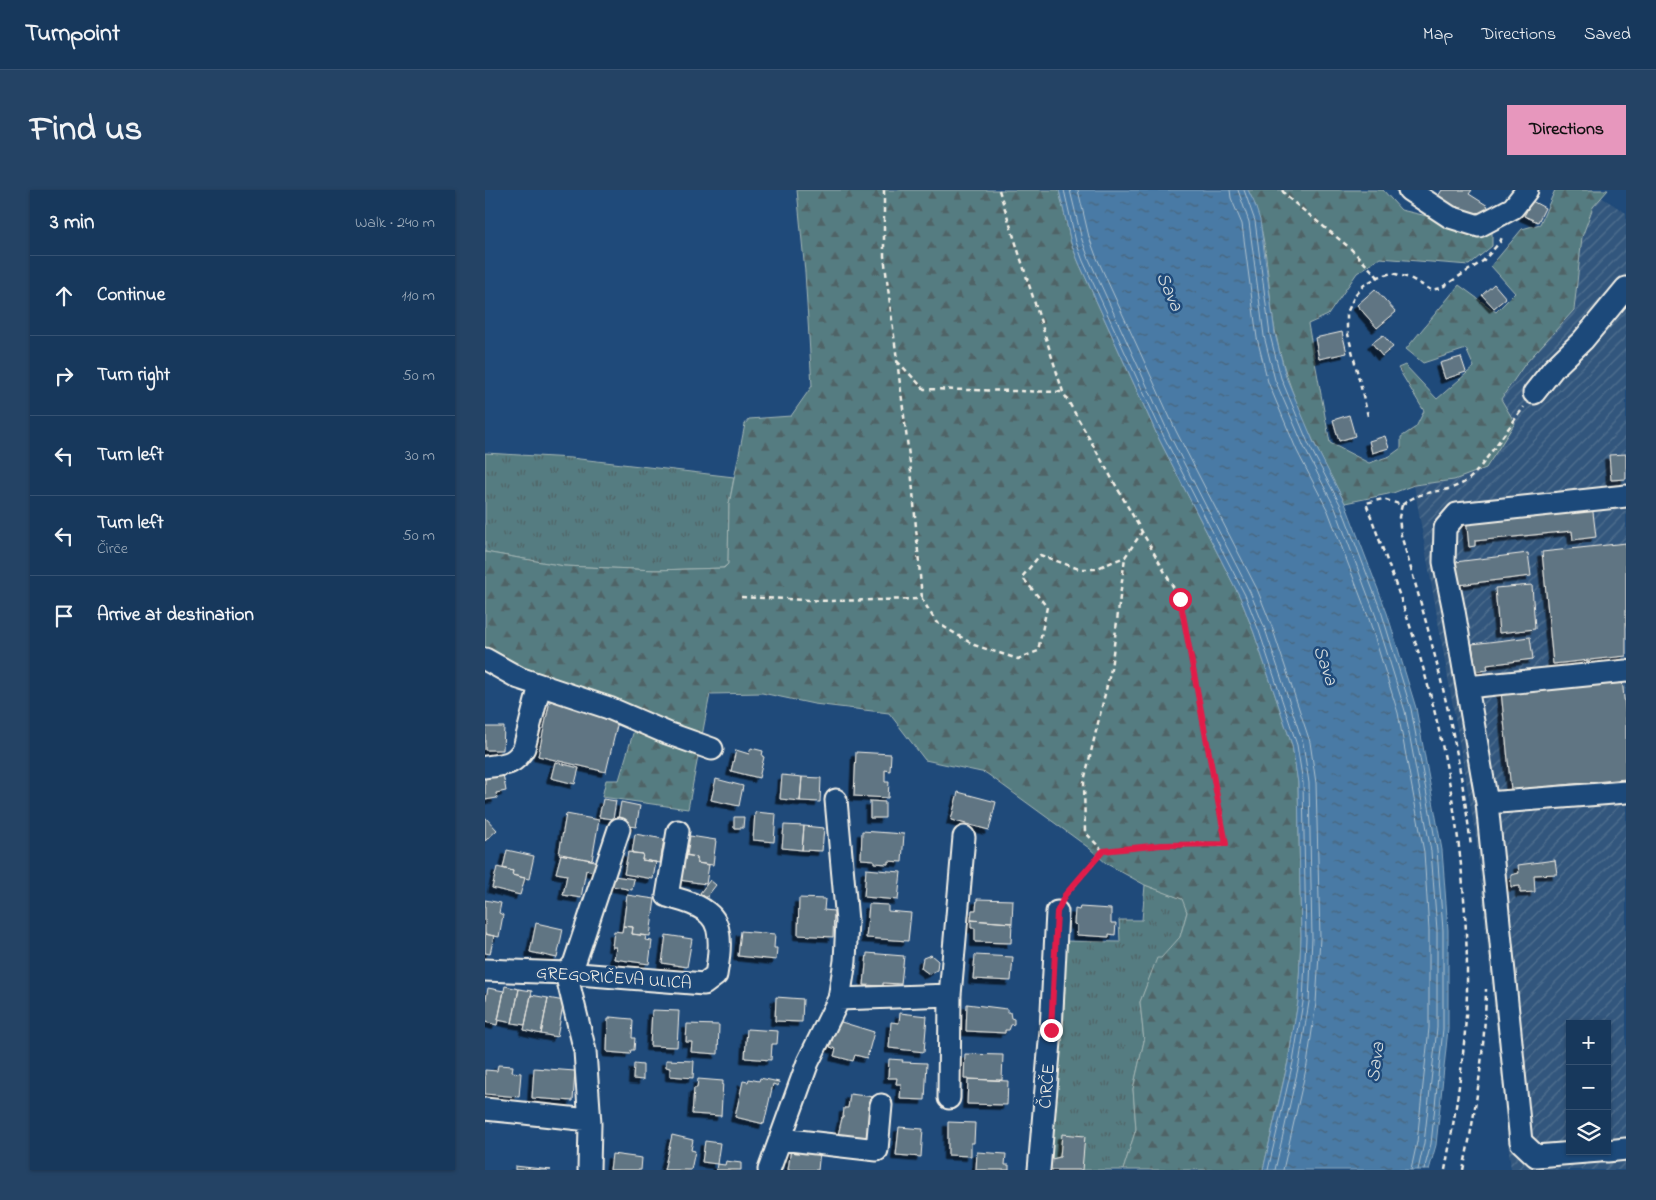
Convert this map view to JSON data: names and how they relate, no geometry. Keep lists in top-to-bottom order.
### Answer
{
  "streets": {
    "street": ["GREGORIČEVA ULICA", "ČIRČE"]
  },
  "water": ["Sava"],
  "page": {
    "header": "Turnpoint",
    "nav": ["Map", "Directions", "Saved"],
    "title": "Find us",
    "buttons": "Directions",
    "heading": ["3 min", "Walk · 240 m"],
    "list": [
      ["Continue", "110 m"],
      ["Turn right", "50 m"],
      ["Turn left", "30 m"],
      ["Turn left", "Čirče", "50 m"],
      "Arrive at destination"
    ],
    "map_buttons": ["+", "−"]
  }
}
